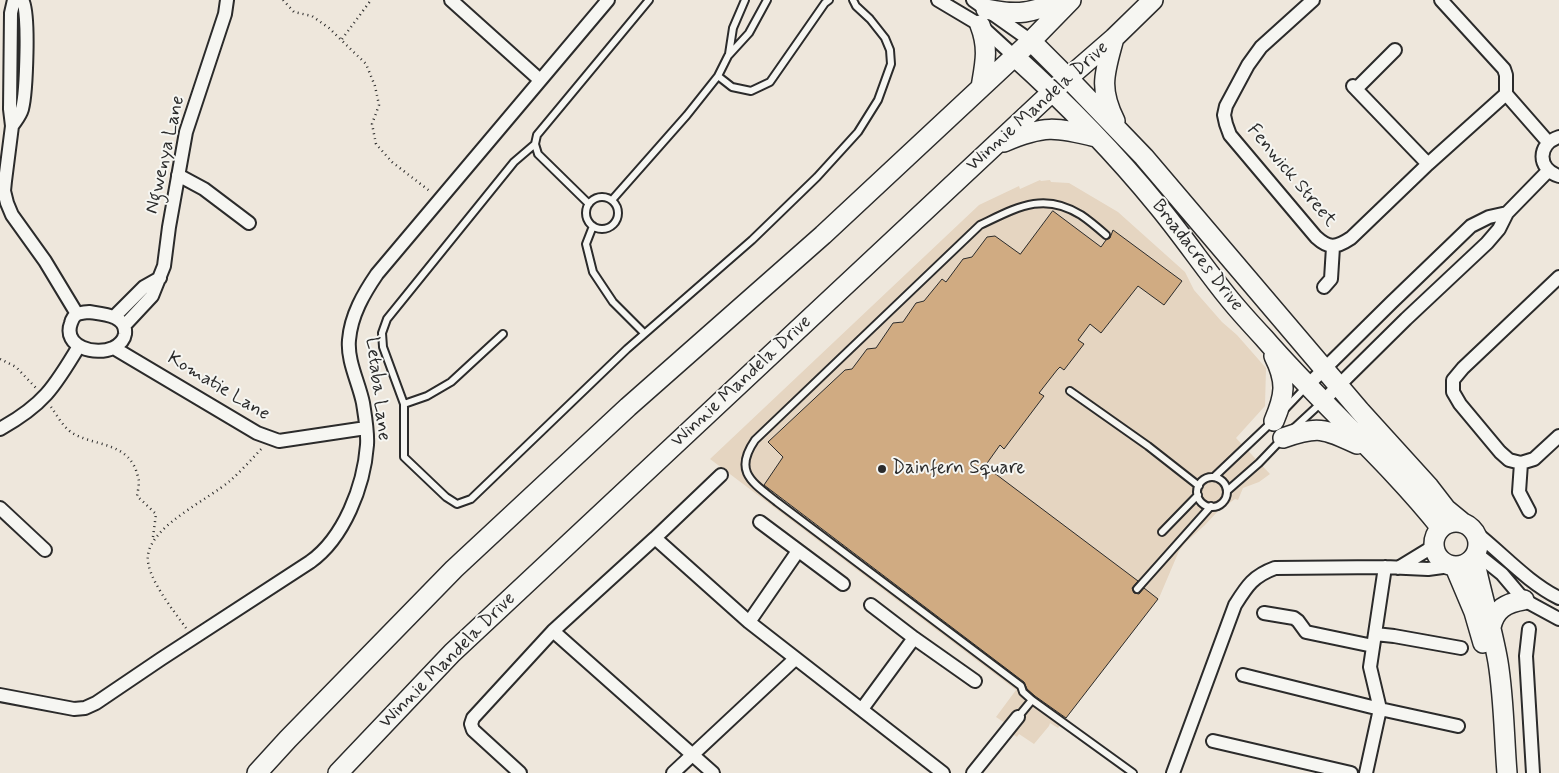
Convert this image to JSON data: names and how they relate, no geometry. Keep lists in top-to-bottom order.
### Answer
{
  "streets": {
    "main road": ["Winnie Mandela Drive", "Broadacres Drive"],
    "street": [
      "Ngwenya Lane",
      "Fenwick Street",
      "Komatie Lane",
      "Letaba Lane"
    ]
  },
  "crossings": [
    ["Winnie Mandela Drive", "Broadacres Drive"],
    ["Ngwenya Lane", "Komatie Lane"],
    ["Komatie Lane", "Letaba Lane"]
  ],
  "places": ["Dainfern Square"]
}
